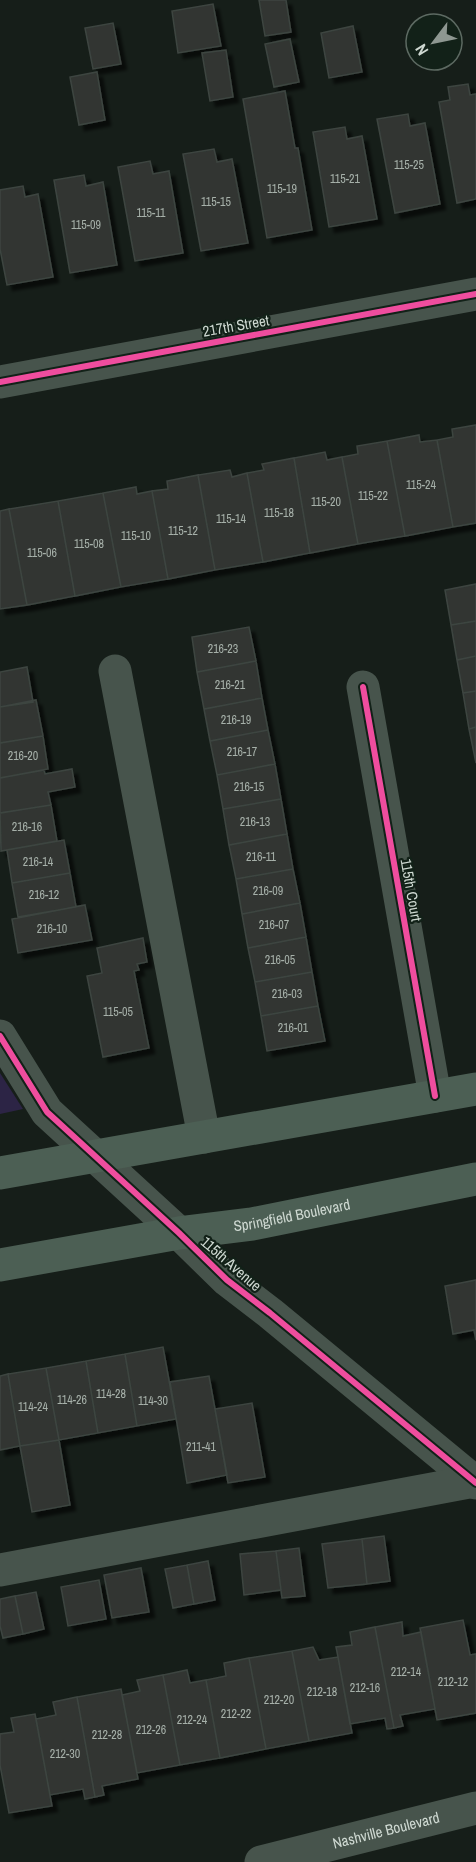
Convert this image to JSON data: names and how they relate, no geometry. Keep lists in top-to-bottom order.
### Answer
{
  "streets": {
    "main road": ["Springfield Boulevard"],
    "street": [
      "217th Street",
      "115th Court",
      "115th Avenue",
      "Nashville Boulevard"
    ]
  },
  "crossings": [
    ["Springfield Boulevard", "115th Avenue"]
  ],
  "house_numbers": [
    "115-25",
    "115-21",
    "115-19",
    "115-15",
    "115-11",
    "115-09",
    "115-24",
    "115-22",
    "115-20",
    "115-18",
    "115-14",
    "115-12",
    "115-10",
    "115-08",
    "115-06",
    "216-23",
    "216-21",
    "216-19",
    "216-17",
    "216-20",
    "216-15",
    "216-13",
    "216-16",
    "216-11",
    "216-14",
    "216-09",
    "216-12",
    "216-07",
    "216-10",
    "216-05",
    "216-03",
    "115-05",
    "216-01",
    "114-28",
    "114-26",
    "114-30",
    "114-24",
    "211-41",
    "212-14",
    "212-12",
    "212-16",
    "212-18",
    "212-20",
    "212-22",
    "212-24",
    "212-26",
    "212-28",
    "212-30"
  ],
  "north": "bottom left"
}
